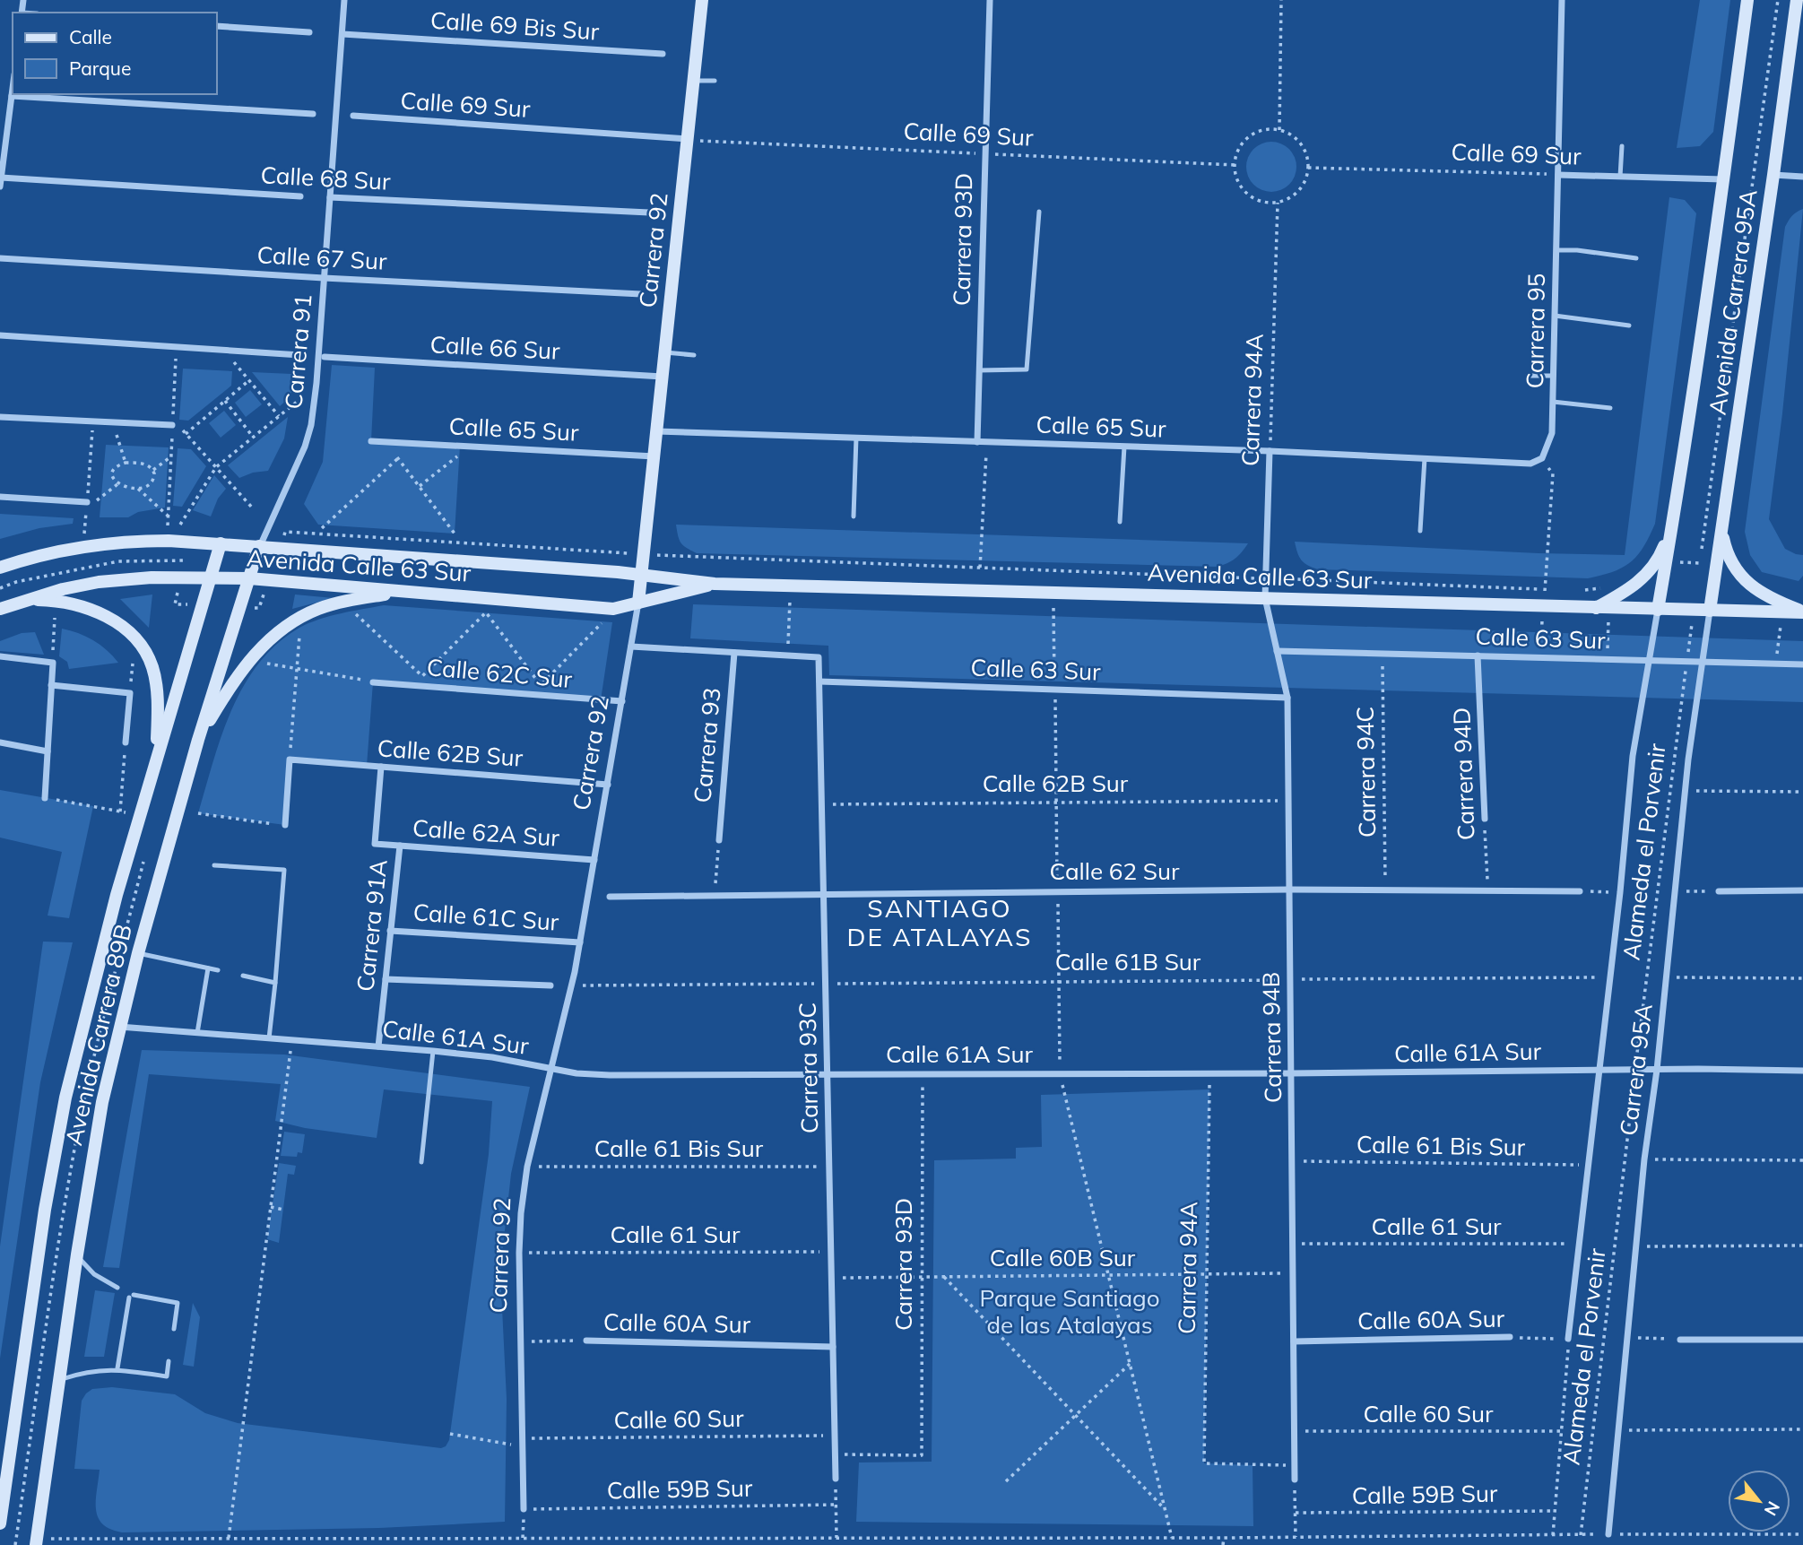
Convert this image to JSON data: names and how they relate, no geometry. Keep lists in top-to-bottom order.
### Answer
{
  "streets": {
    "main road": [
      "Carrera 92",
      "Avenida Carrera 95A",
      "Avenida Calle 63 Sur",
      "Avenida Carrera 89B"
    ],
    "street": [
      "Calle 69 Bis Sur",
      "Calle 69 Sur",
      "Calle 68 Sur",
      "Carrera 93D",
      "Calle 67 Sur",
      "Carrera 95",
      "Calle 66 Sur",
      "Carrera 91",
      "Carrera 94A",
      "Calle 65 Sur",
      "Calle 63 Sur",
      "Calle 62C Sur",
      "Carrera 93",
      "Calle 62B Sur",
      "Carrera 94D",
      "Calle 62A Sur",
      "Calle 62 Sur",
      "Calle 61C Sur",
      "Carrera 91A",
      "Calle 61A Sur",
      "Carrera 94B",
      "Carrera 93C",
      "Carrera 95A",
      "Calle 60A Sur"
    ],
    "path": [
      "Carrera 94C",
      "Alameda el Porvenir",
      "Calle 61B Sur",
      "Calle 61 Bis Sur",
      "Calle 61 Sur",
      "Calle 60B Sur",
      "Calle 60 Sur",
      "Calle 59B Sur"
    ]
  },
  "crossings": [
    ["Calle 69 Bis Sur", "Carrera 91"],
    ["Calle 69 Sur", "Carrera 93D"],
    ["Calle 69 Sur", "Carrera 92"],
    ["Calle 69 Sur", "Avenida Carrera 95A"],
    ["Calle 69 Sur", "Carrera 95"],
    ["Calle 69 Sur", "Carrera 94A"],
    ["Calle 68 Sur", "Carrera 91"],
    ["Carrera 93D", "Calle 65 Sur"],
    ["Carrera 93D", "Calle 61A Sur"],
    ["Carrera 93D", "Carrera 93C"],
    ["Carrera 93D", "Calle 60B Sur"],
    ["Carrera 92", "Calle 66 Sur"],
    ["Carrera 92", "Calle 65 Sur"],
    ["Carrera 92", "Avenida Calle 63 Sur"],
    ["Carrera 92", "Calle 62C Sur"],
    ["Carrera 92", "Calle 62B Sur"],
    ["Carrera 92", "Calle 62A Sur"],
    ["Carrera 92", "Calle 61C Sur"],
    ["Carrera 92", "Calle 61B Sur"],
    ["Carrera 92", "Calle 61A Sur"],
    ["Carrera 92", "Calle 61 Bis Sur"],
    ["Carrera 92", "Calle 61 Sur"],
    ["Carrera 92", "Calle 60A Sur"],
    ["Carrera 92", "Calle 60 Sur"],
    ["Carrera 92", "Calle 59B Sur"],
    ["Calle 67 Sur", "Carrera 91"],
    ["Avenida Carrera 95A", "Avenida Calle 63 Sur"],
    ["Avenida Carrera 95A", "Carrera 95A"],
    ["Carrera 95", "Calle 65 Sur"],
    ["Carrera 91", "Avenida Calle 63 Sur"],
    ["Carrera 91", "Avenida Carrera 89B"],
    ["Carrera 94A", "Calle 65 Sur"],
    ["Carrera 94A", "Avenida Calle 63 Sur"],
    ["Carrera 94A", "Calle 61A Sur"],
    ["Carrera 94A", "Carrera 94B"],
    ["Carrera 94A", "Calle 60B Sur"],
    ["Avenida Calle 63 Sur", "Alameda el Porvenir"],
    ["Avenida Calle 63 Sur", "Avenida Carrera 89B"],
    ["Avenida Calle 63 Sur", "Carrera 94B"],
    ["Avenida Calle 63 Sur", "Carrera 95A"],
    ["Calle 63 Sur", "Carrera 94C"],
    ["Calle 63 Sur", "Carrera 94D"],
    ["Calle 63 Sur", "Alameda el Porvenir"],
    ["Calle 63 Sur", "Carrera 94B"],
    ["Calle 63 Sur", "Carrera 93C"],
    ["Calle 63 Sur", "Carrera 95A"],
    ["Calle 62B Sur", "Carrera 91A"],
    ["Calle 62B Sur", "Carrera 94B"],
    ["Calle 62B Sur", "Carrera 93C"],
    ["Carrera 94C", "Calle 62 Sur"],
    ["Carrera 94D", "Calle 62 Sur"],
    ["Calle 62A Sur", "Carrera 91A"],
    ["Alameda el Porvenir", "Calle 61A Sur"],
    ["Calle 62 Sur", "Carrera 94B"],
    ["Calle 62 Sur", "Carrera 93C"],
    ["Calle 61C Sur", "Carrera 91A"],
    ["Carrera 91A", "Calle 61A Sur"],
    ["Calle 61B Sur", "Carrera 94B"],
    ["Calle 61B Sur", "Carrera 93C"],
    ["Calle 61B Sur", "Carrera 95A"],
    ["Avenida Carrera 89B", "Calle 61A Sur"],
    ["Calle 61A Sur", "Carrera 94B"],
    ["Calle 61A Sur", "Carrera 93C"],
    ["Calle 61A Sur", "Carrera 95A"],
    ["Carrera 94B", "Calle 61 Bis Sur"],
    ["Carrera 94B", "Calle 61 Sur"],
    ["Carrera 94B", "Calle 60B Sur"],
    ["Carrera 94B", "Calle 60A Sur"],
    ["Carrera 94B", "Calle 60 Sur"],
    ["Carrera 93C", "Calle 61 Bis Sur"],
    ["Carrera 93C", "Calle 61 Sur"],
    ["Carrera 93C", "Calle 60B Sur"],
    ["Carrera 93C", "Calle 60A Sur"],
    ["Carrera 93C", "Calle 60 Sur"],
    ["Carrera 95A", "Calle 61 Bis Sur"],
    ["Carrera 95A", "Calle 61 Sur"],
    ["Carrera 95A", "Calle 60A Sur"]
  ],
  "districts": ["SANTIAGO DE ATALAYAS"],
  "parks": ["Parque Santiago de las Atalayas"],
  "legend": ["Calle", "Parque"],
  "north": "bottom right"
}
